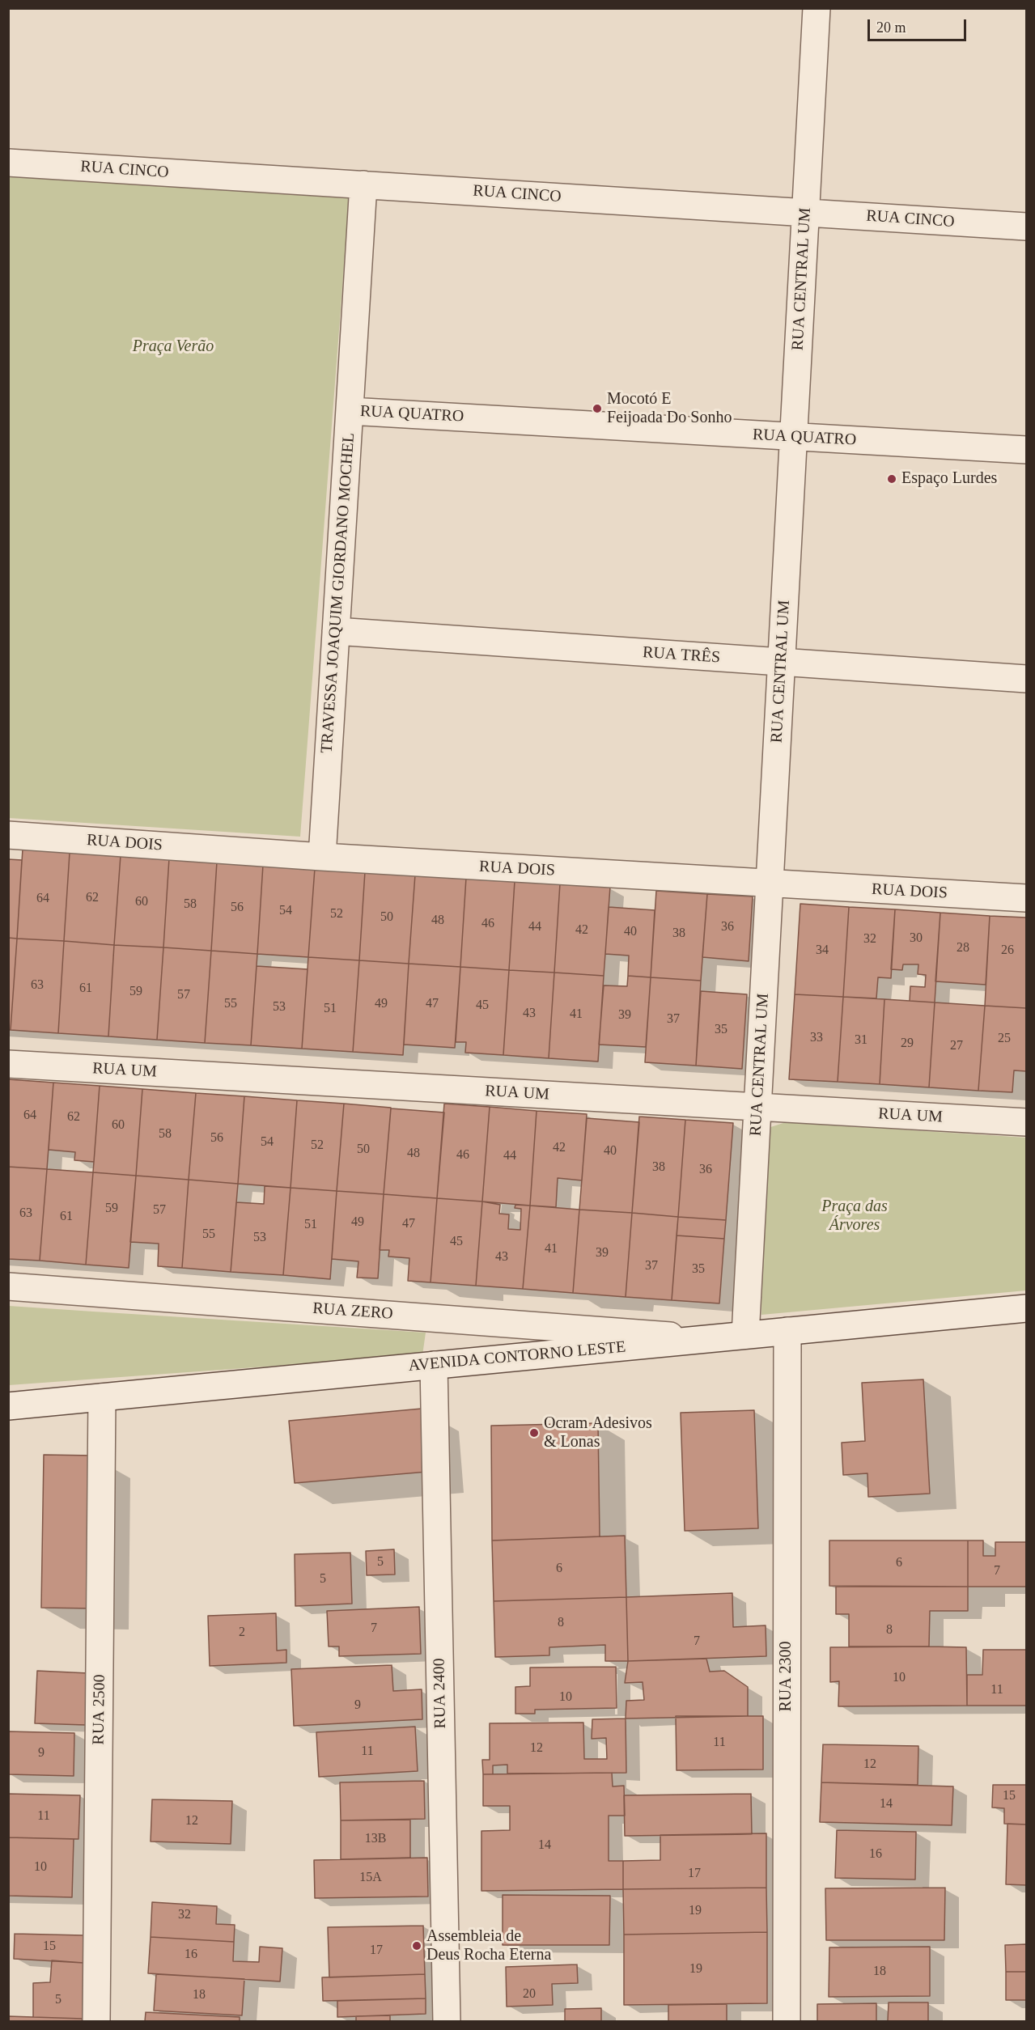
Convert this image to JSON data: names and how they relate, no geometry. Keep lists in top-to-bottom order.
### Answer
{
  "streets": {
    "street": [
      "RUA CINCO",
      "RUA CENTRAL UM",
      "RUA QUATRO",
      "TRAVESSA JOAQUIM GIORDANO MOCHEL",
      "RUA TRÊS",
      "RUA DOIS",
      "RUA UM",
      "RUA ZERO",
      "AVENIDA CONTORNO LESTE",
      "RUA 2300",
      "RUA 2400",
      "RUA 2500"
    ]
  },
  "crossings": [
    ["RUA CINCO", "RUA CENTRAL UM"],
    ["RUA CINCO", "TRAVESSA JOAQUIM GIORDANO MOCHEL"],
    ["RUA CENTRAL UM", "RUA QUATRO"],
    ["RUA CENTRAL UM", "RUA TRÊS"],
    ["RUA CENTRAL UM", "RUA DOIS"],
    ["RUA CENTRAL UM", "RUA UM"],
    ["RUA CENTRAL UM", "AVENIDA CONTORNO LESTE"],
    ["RUA QUATRO", "TRAVESSA JOAQUIM GIORDANO MOCHEL"],
    ["TRAVESSA JOAQUIM GIORDANO MOCHEL", "RUA TRÊS"],
    ["TRAVESSA JOAQUIM GIORDANO MOCHEL", "RUA DOIS"],
    ["RUA ZERO", "AVENIDA CONTORNO LESTE"],
    ["AVENIDA CONTORNO LESTE", "RUA 2300"],
    ["AVENIDA CONTORNO LESTE", "RUA 2400"],
    ["AVENIDA CONTORNO LESTE", "RUA 2500"]
  ],
  "parks": ["Praça Verão", "Praça das Árvores"],
  "places": [
    "Mocotó E Feijoada Do Sonho",
    "Espaço Lurdes",
    "Ocram Adesivos & Lonas",
    "Assembleia de Deus Rocha Eterna"
  ],
  "house_numbers": [
    "62",
    "64",
    "60",
    "58",
    "56",
    "54",
    "52",
    "50",
    "48",
    "46",
    "44",
    "36",
    "42",
    "40",
    "38",
    "30",
    "32",
    "28",
    "34",
    "26",
    "63",
    "61",
    "59",
    "57",
    "55",
    "49",
    "47",
    "45",
    "53",
    "51",
    "43",
    "41",
    "39",
    "37",
    "35",
    "33",
    "25",
    "31",
    "29",
    "27",
    "64",
    "62",
    "60",
    "58",
    "56",
    "54",
    "52",
    "42",
    "50",
    "40",
    "48",
    "46",
    "44",
    "38",
    "36",
    "59",
    "57",
    "63",
    "61",
    "49",
    "47",
    "51",
    "55",
    "53",
    "45",
    "41",
    "39",
    "43",
    "37",
    "35",
    "5",
    "6",
    "6",
    "7",
    "5",
    "8",
    "7",
    "8",
    "2",
    "7",
    "10",
    "11",
    "10",
    "9",
    "11",
    "12",
    "11",
    "9",
    "12",
    "15",
    "14",
    "11",
    "12",
    "13B",
    "14",
    "16",
    "10",
    "17",
    "15A",
    "19",
    "32",
    "15",
    "17",
    "16",
    "19",
    "18",
    "20",
    "18",
    "5"
  ],
  "scale_bar": "20 m"
}
